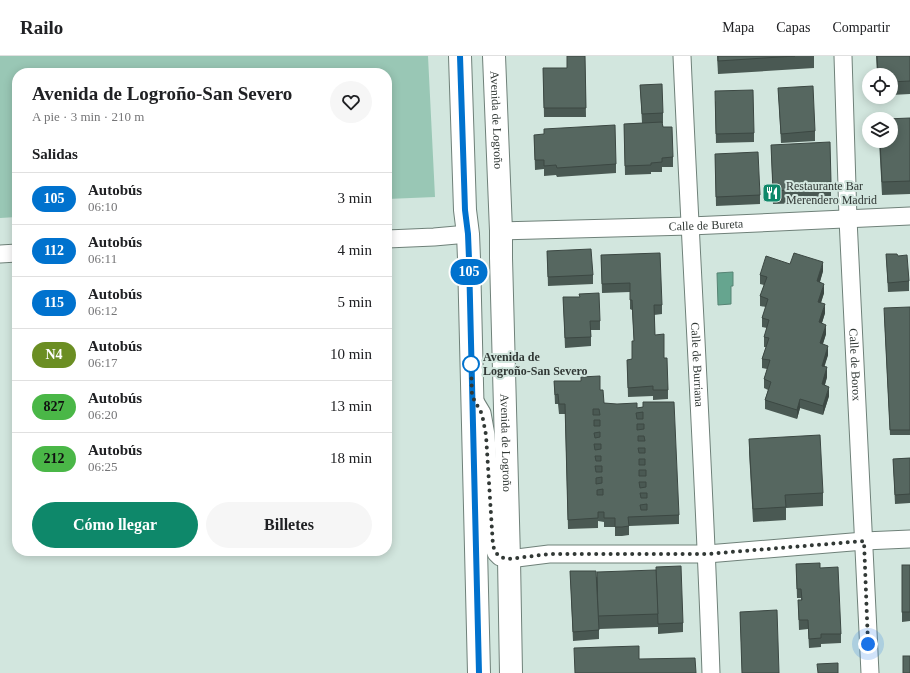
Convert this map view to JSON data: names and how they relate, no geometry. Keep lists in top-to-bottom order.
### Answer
{
  "streets": {
    "main road": ["Avenida de Logroño"],
    "street": ["Calle de Bureta", "Calle de Burriana", "Calle de Borox"]
  },
  "crossings": [
    ["Avenida de Logroño", "Calle de Bureta"],
    ["Calle de Bureta", "Calle de Burriana"],
    ["Calle de Bureta", "Calle de Borox"]
  ],
  "places": {
    "restaurant": ["Restaurante Bar Merendero Madrid"],
    "other": ["Avenida de Logroño-San Severo"]
  },
  "lines": ["bus line 105"],
  "page": {
    "header": "Railo",
    "nav": ["Mapa", "Capas", "Compartir"],
    "on_map": "105",
    "heading": [
      ["Avenida de Logroño-San Severo", "A pie · 3 min · 210 m"],
      "Salidas"
    ],
    "list": [
      {
        "mark": "105",
        "name": "Autobús",
        "note": "06:10",
        "value": "3 min"
      },
      {
        "mark": "112",
        "name": "Autobús",
        "note": "06:11",
        "value": "4 min"
      },
      {
        "mark": "115",
        "name": "Autobús",
        "note": "06:12",
        "value": "5 min"
      },
      {
        "mark": "N4",
        "name": "Autobús",
        "note": "06:17",
        "value": "10 min"
      },
      {
        "mark": "827",
        "name": "Autobús",
        "note": "06:20",
        "value": "13 min"
      },
      {
        "mark": "212",
        "name": "Autobús",
        "note": "06:25",
        "value": "18 min"
      }
    ],
    "buttons": ["Cómo llegar", "Billetes"]
  }
}
